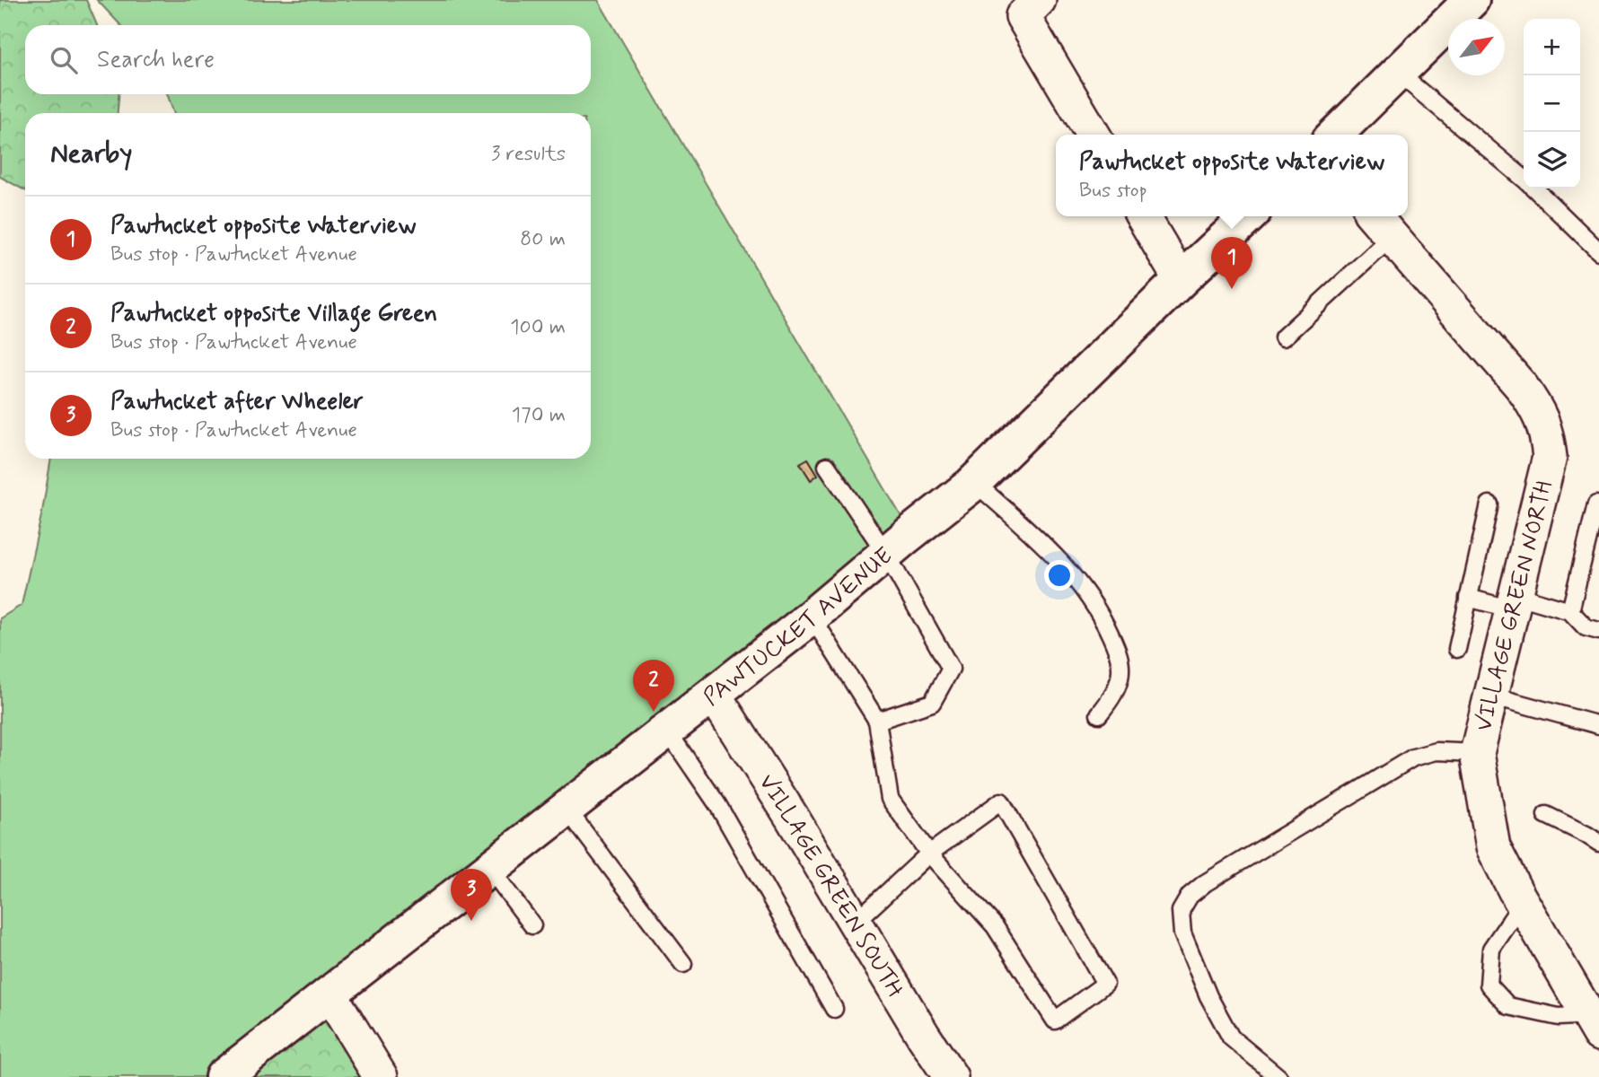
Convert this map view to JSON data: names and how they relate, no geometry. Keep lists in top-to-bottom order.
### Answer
{
  "streets": {
    "main road": ["PAWTUCKET AVENUE"],
    "street": ["VILLAGE GREEN NORTH", "VILLAGE GREEN SOUTH"]
  },
  "crossings": [
    ["PAWTUCKET AVENUE", "VILLAGE GREEN SOUTH"]
  ],
  "north": "top right",
  "page": {
    "map_buttons": ["+", "−"],
    "search": "Search here",
    "heading": ["Nearby", "3 results"],
    "popup": ["Pawtucket opposite Waterview", "Bus stop"],
    "list": [
      {
        "mark": "1",
        "name": "Pawtucket opposite Waterview",
        "note": "Bus stop · Pawtucket Avenue",
        "value": "80 m"
      },
      {
        "mark": "2",
        "name": "Pawtucket opposite Village Green",
        "note": "Bus stop · Pawtucket Avenue",
        "value": "100 m"
      },
      {
        "mark": "3",
        "name": "Pawtucket after Wheeler",
        "note": "Bus stop · Pawtucket Avenue",
        "value": "170 m"
      }
    ],
    "pins": ["1", "2", "3"]
  }
}
